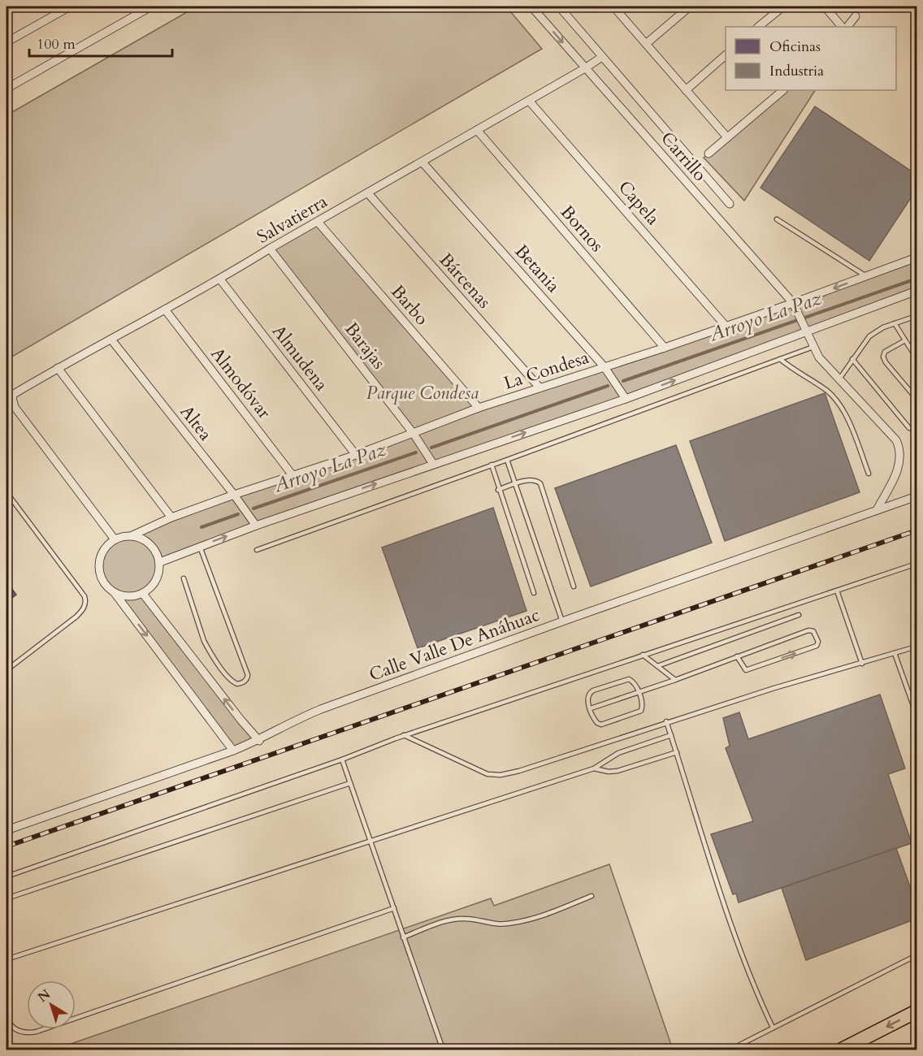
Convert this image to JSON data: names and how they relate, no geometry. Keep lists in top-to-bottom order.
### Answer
{
  "streets": {
    "street": [
      "Carrillo",
      "Capela",
      "Salvatierra",
      "Bornos",
      "Betania",
      "Bárcenas",
      "Barbo",
      "Barajas",
      "Almudena",
      "La Condesa",
      "Almodóvar",
      "Altea",
      "Calle Valle De Anáhuac"
    ]
  },
  "crossings": [
    ["Carrillo", "Salvatierra"],
    ["Carrillo", "La Condesa"],
    ["Carrillo", "Calle Valle De Anáhuac"],
    ["Capela", "Salvatierra"],
    ["Capela", "La Condesa"],
    ["Salvatierra", "Bornos"],
    ["Salvatierra", "Betania"],
    ["Salvatierra", "Bárcenas"],
    ["Salvatierra", "Barbo"],
    ["Salvatierra", "Barajas"],
    ["Salvatierra", "Almudena"],
    ["Salvatierra", "La Condesa"],
    ["Salvatierra", "Almodóvar"],
    ["Salvatierra", "Altea"],
    ["Bornos", "La Condesa"],
    ["Betania", "La Condesa"],
    ["Bárcenas", "La Condesa"],
    ["Barbo", "La Condesa"],
    ["Barajas", "La Condesa"],
    ["Almudena", "La Condesa"],
    ["La Condesa", "Almodóvar"],
    ["La Condesa", "Altea"]
  ],
  "water": ["Arroyo La Paz"],
  "parks": ["Parque Condesa"],
  "legend": ["Oficinas", "Industria"],
  "scale_bar": "100 m",
  "north": "top left"
}
